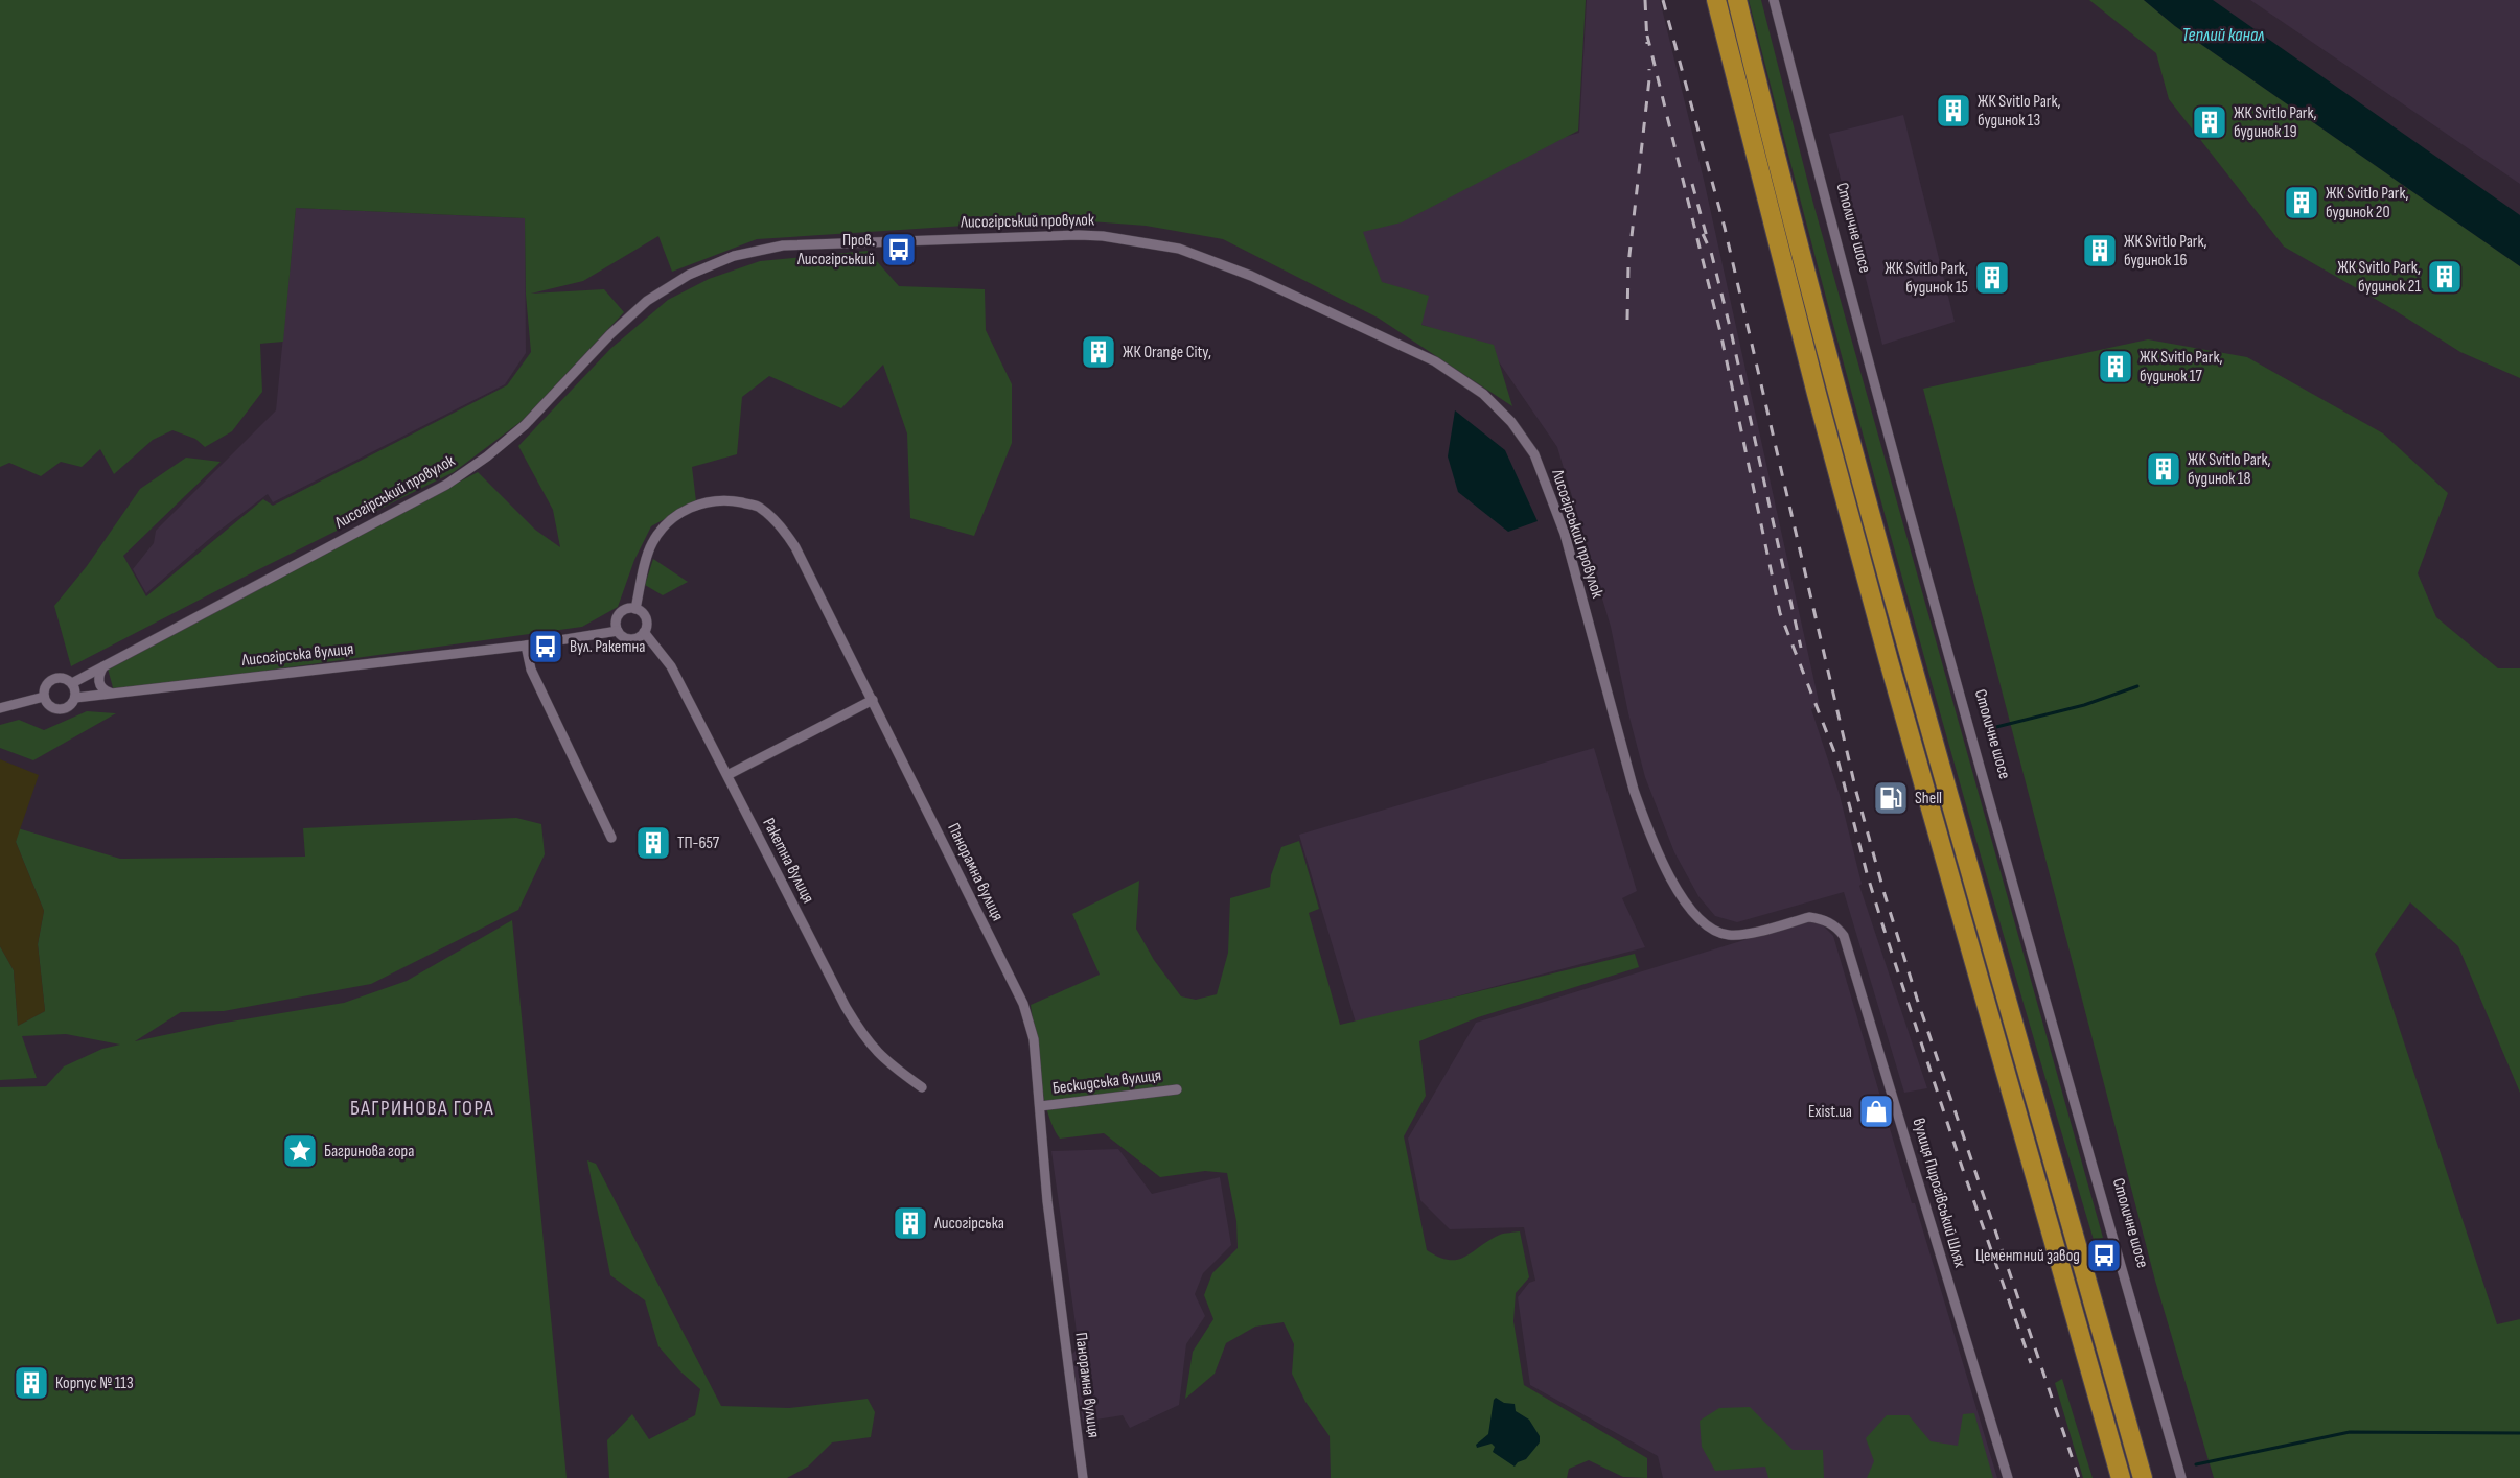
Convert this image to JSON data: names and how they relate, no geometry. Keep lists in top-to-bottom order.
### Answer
{
  "streets": {
    "street": [
      "Лисогірський провулок",
      "Столичне шосе",
      "Лисогірська вулиця",
      "Ракетна вулиця",
      "Панорамна вулиця",
      "Бескидська вулиця",
      "вулиця Пирогівський Шлях"
    ]
  },
  "crossings": [
    ["Лисогірський провулок", "Лисогірська вулиця"],
    ["Лисогірський провулок", "вулиця Пирогівський Шлях"],
    ["Лисогірська вулиця", "Ракетна вулиця"],
    ["Лисогірська вулиця", "Панорамна вулиця"],
    ["Ракетна вулиця", "Панорамна вулиця"],
    ["Панорамна вулиця", "Бескидська вулиця"]
  ],
  "districts": ["БАГРИНОВА ГОРА"],
  "water": ["Теплий канал"],
  "places": {
    "building": [
      "ЖК Svitlo Park, будинок 13",
      "ЖК Svitlo Park, будинок 19",
      "ЖК Svitlo Park, будинок 20",
      "ЖК Svitlo Park, будинок 16",
      "ЖК Svitlo Park, будинок 21",
      "ЖК Svitlo Park, будинок 15",
      "ЖК Orange City,",
      "ЖК Svitlo Park, будинок 17",
      "ЖК Svitlo Park, будинок 18",
      "ТП-657",
      "Лисогірська",
      "Корпус № 113"
    ],
    "bus stop": ["Пров. Лисогірський", "Вул. Ракетна", "Цементний завод"],
    "fuel station": ["Shell"],
    "shop": ["Exist.ua"],
    "place": ["Багринова гора"]
  }
}
